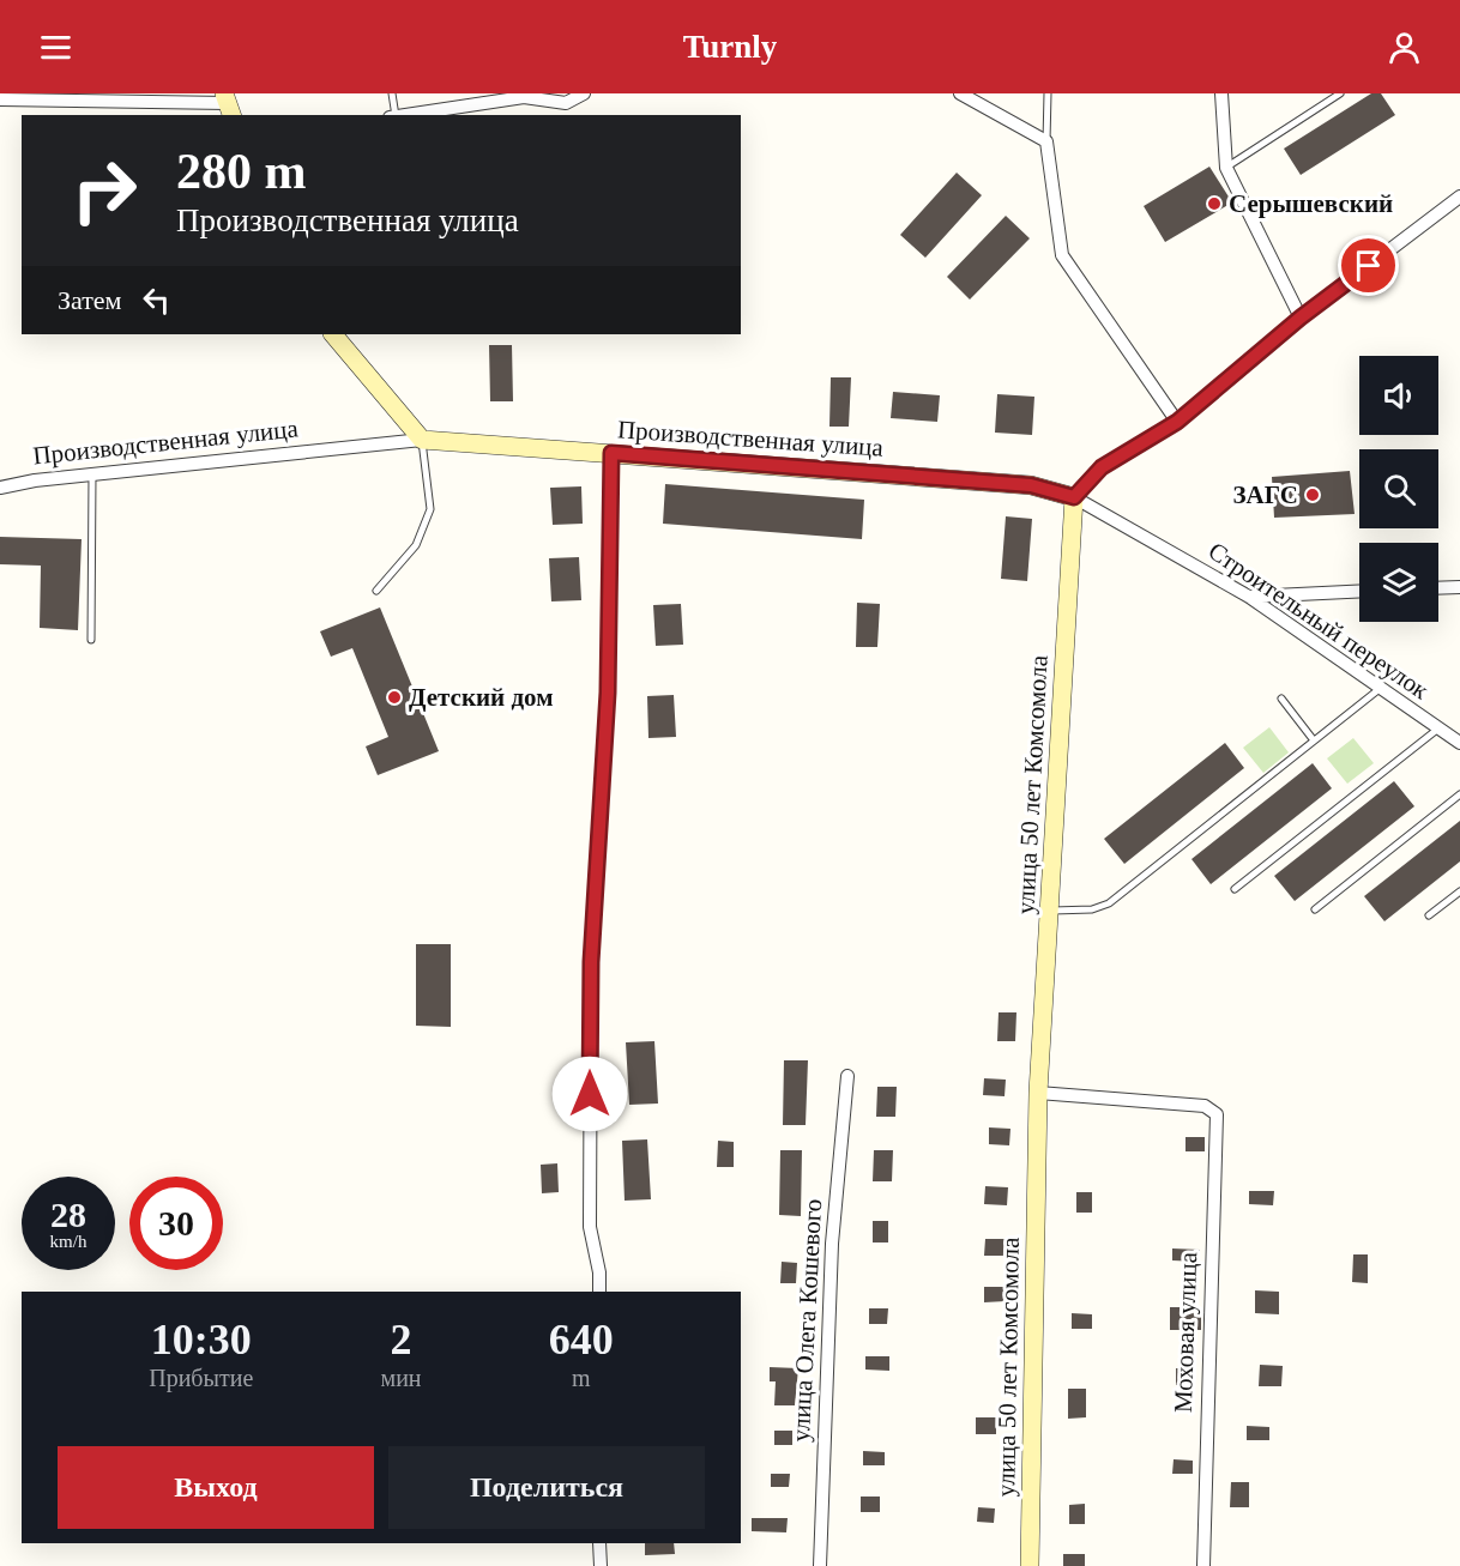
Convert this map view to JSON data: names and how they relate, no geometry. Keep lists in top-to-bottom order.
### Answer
{
  "streets": {
    "street": [
      "Производственная улица",
      "Строительный переулок",
      "улица 50 лет Комсомола",
      "улица Олега Кошевого",
      "Моховая улица"
    ]
  },
  "crossings": [
    ["Производственная улица", "Строительный переулок"],
    ["Производственная улица", "улица 50 лет Комсомола"],
    ["Строительный переулок", "улица 50 лет Комсомола"],
    ["улица 50 лет Комсомола", "Моховая улица"]
  ],
  "places": ["Серышевский", "ЗАГС", "Детский дом"],
  "page": {
    "header": "Turnly",
    "turn": ["280 m", "Производственная улица"],
    "then": "Затем",
    "speed": "28 km/h",
    "limit": "30",
    "eta": [
      "10:30",
      "Прибытие",
      "2",
      "мин",
      "640",
      "m"
    ],
    "buttons": ["Выход", "Поделиться"]
  }
}
